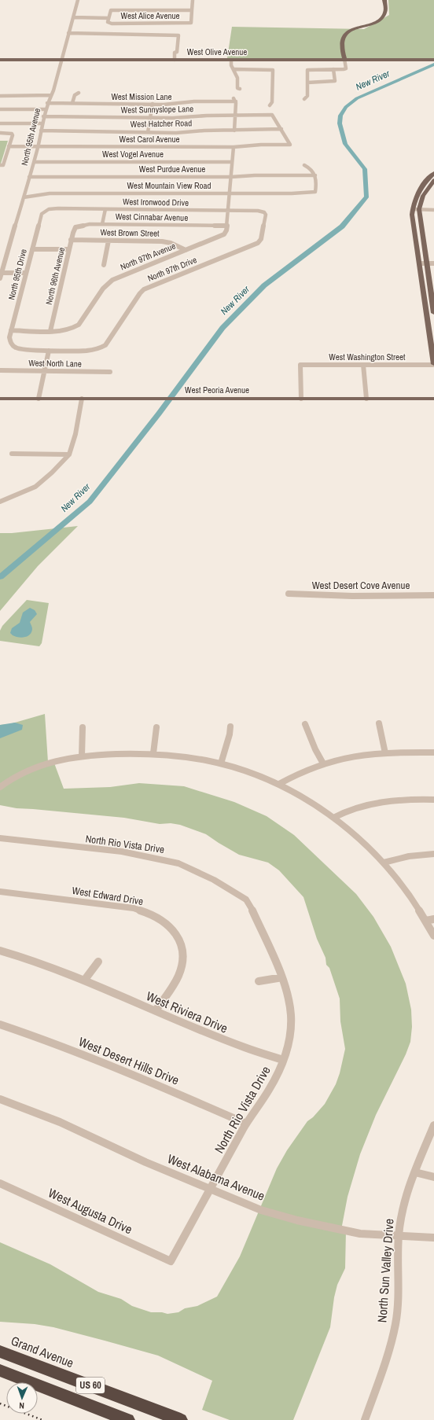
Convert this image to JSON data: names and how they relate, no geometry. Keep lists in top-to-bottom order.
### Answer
{
  "streets": {
    "highway": ["Grand Avenue", "US 60"],
    "main road": ["West Olive Avenue", "West Peoria Avenue"],
    "street": [
      "West Alice Avenue",
      "West Mission Lane",
      "West Sunnyslope Lane",
      "West Hatcher Road",
      "North 95th Avenue",
      "West Carol Avenue",
      "West Vogel Avenue",
      "West Purdue Avenue",
      "West Mountain View Road",
      "West Ironwood Drive",
      "West Cinnabar Avenue",
      "West Brown Street",
      "North 97th Avenue",
      "North 97th Drive",
      "North 95th Drive",
      "North 96th Avenue",
      "West Washington Street",
      "West North Lane",
      "West Desert Cove Avenue",
      "North Rio Vista Drive",
      "West Edward Drive",
      "West Riviera Drive",
      "West Desert Hills Drive",
      "West Alabama Avenue",
      "West Augusta Drive",
      "North Sun Valley Drive"
    ]
  },
  "crossings": [
    ["West Olive Avenue", "North 95th Avenue"],
    ["West Mission Lane", "North 95th Avenue"],
    ["West Sunnyslope Lane", "West Hatcher Road"],
    ["West Sunnyslope Lane", "North 95th Avenue"],
    ["West Sunnyslope Lane", "West Carol Avenue"],
    ["West Hatcher Road", "North 95th Avenue"],
    ["West Hatcher Road", "West Carol Avenue"],
    ["North 95th Avenue", "West Carol Avenue"],
    ["North 95th Avenue", "West Vogel Avenue"],
    ["North 95th Avenue", "West Purdue Avenue"],
    ["North 95th Avenue", "West Mountain View Road"],
    ["West Purdue Avenue", "West Mountain View Road"],
    ["West Ironwood Drive", "North 97th Drive"],
    ["West Ironwood Drive", "North 95th Drive"],
    ["West Cinnabar Avenue", "North 97th Avenue"],
    ["West Cinnabar Avenue", "North 96th Avenue"],
    ["West Brown Street", "North 97th Avenue"],
    ["West Brown Street", "North 96th Avenue"],
    ["North 97th Avenue", "North 95th Drive"],
    ["North 97th Avenue", "North 96th Avenue"],
    ["North 97th Drive", "North 95th Drive"],
    ["West Washington Street", "West Peoria Avenue"],
    ["North Rio Vista Drive", "West Riviera Drive"],
    ["North Rio Vista Drive", "West Desert Hills Drive"],
    ["North Rio Vista Drive", "West Alabama Avenue"],
    ["North Rio Vista Drive", "West Augusta Drive"],
    ["West Edward Drive", "West Riviera Drive"],
    ["West Alabama Avenue", "North Sun Valley Drive"]
  ],
  "water": ["New River"],
  "north": "bottom"
}
